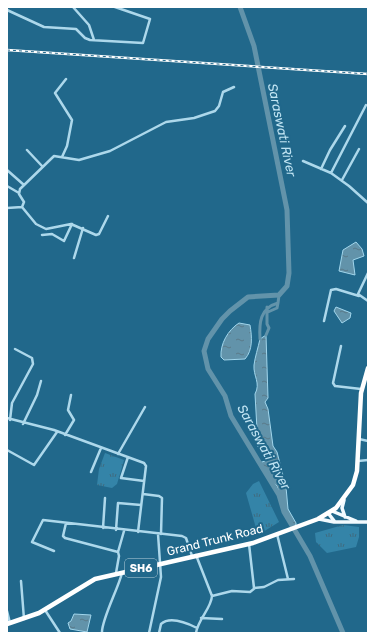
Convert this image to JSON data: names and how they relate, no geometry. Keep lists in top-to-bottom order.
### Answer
{
  "streets": {
    "highway": ["Grand Trunk Road", "SH6"]
  },
  "water": ["Saraswati River"]
}
